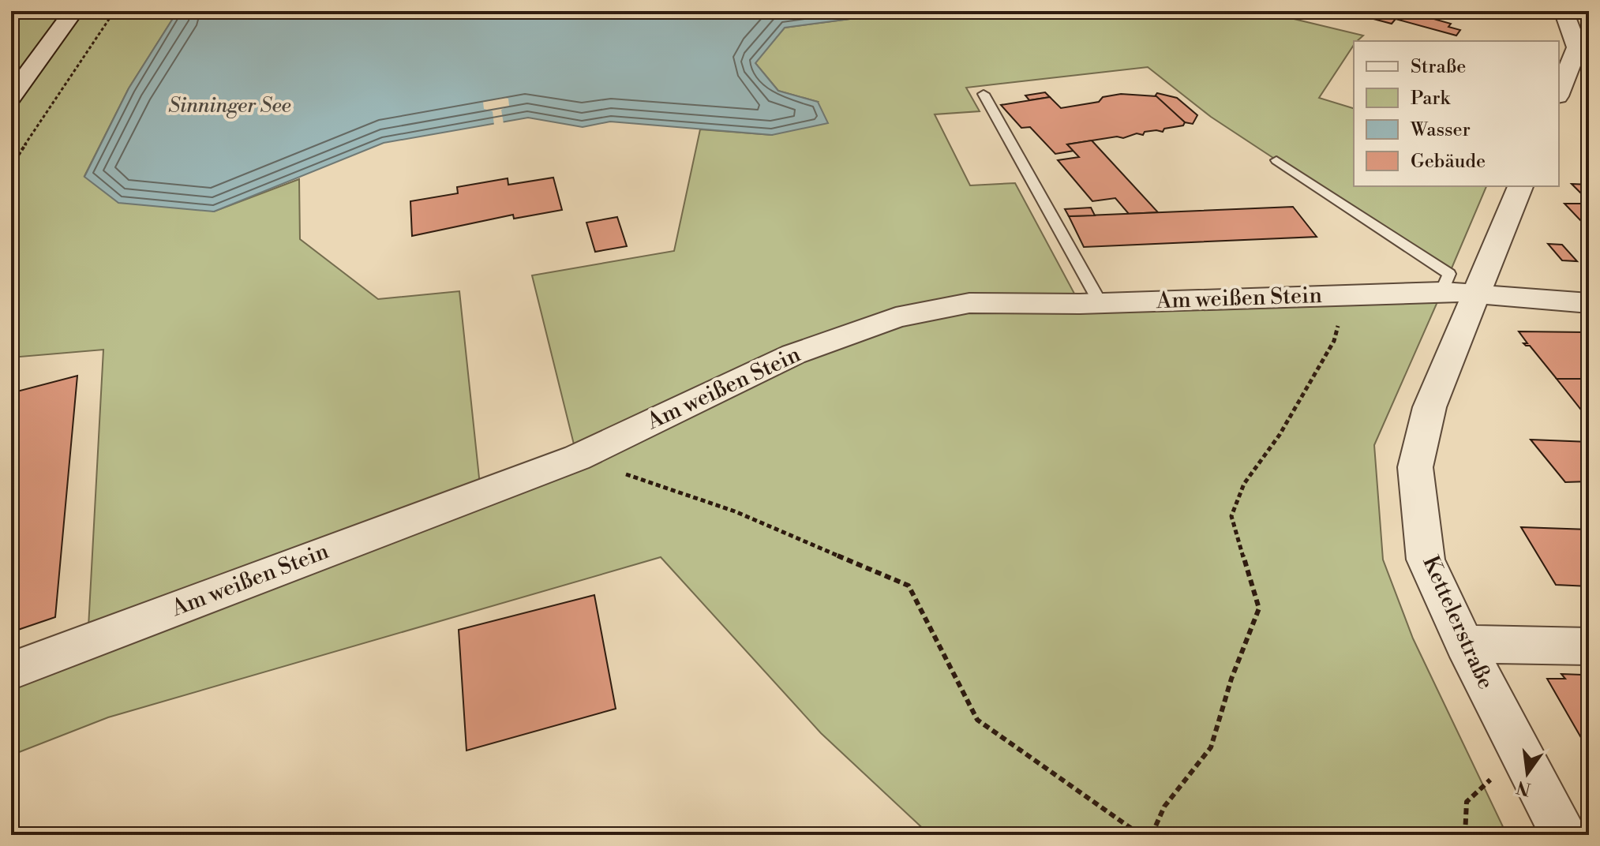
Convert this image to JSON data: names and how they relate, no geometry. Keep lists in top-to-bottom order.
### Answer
{
  "streets": {
    "street": ["Am weißen Stein", "Kettelerstraße"]
  },
  "crossings": [
    ["Am weißen Stein", "Kettelerstraße"]
  ],
  "water": ["Sinninger See"],
  "legend": [
    "Straße",
    "Park",
    "Wasser",
    "Gebäude"
  ],
  "north": "bottom"
}
